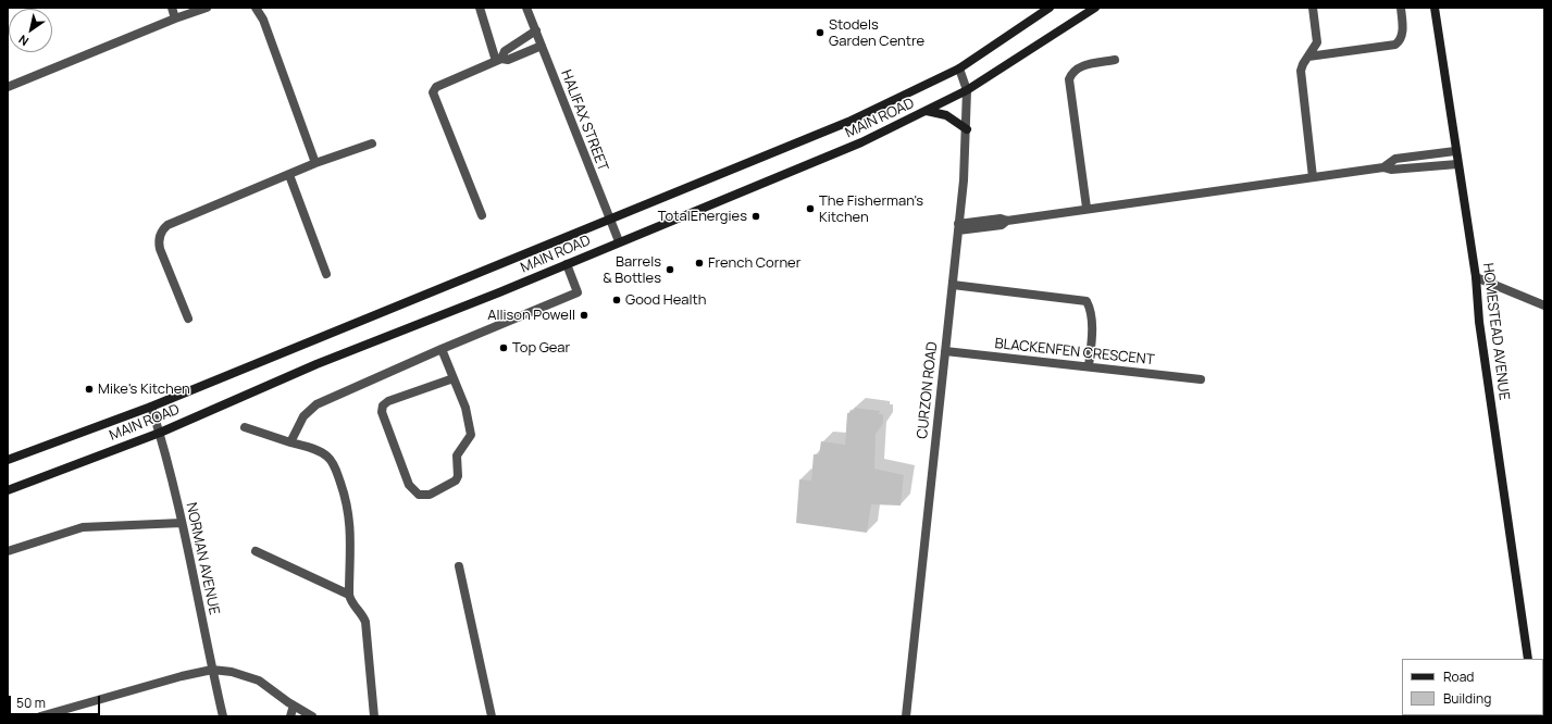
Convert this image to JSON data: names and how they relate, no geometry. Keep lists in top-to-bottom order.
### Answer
{
  "streets": {
    "main road": ["MAIN ROAD", "HOMESTEAD AVENUE"],
    "street": [
      "HALIFAX STREET",
      "BLACKENFEN CRESCENT",
      "CURZON ROAD",
      "NORMAN AVENUE"
    ]
  },
  "crossings": [
    ["MAIN ROAD", "HALIFAX STREET"],
    ["MAIN ROAD", "CURZON ROAD"],
    ["MAIN ROAD", "NORMAN AVENUE"],
    ["BLACKENFEN CRESCENT", "CURZON ROAD"]
  ],
  "places": [
    "Stodels Garden Centre",
    "The Fisherman's Kitchen",
    "TotalEnergies",
    "French Corner",
    "Barrels & Bottles",
    "Good Health",
    "Allison Powell",
    "Top Gear",
    "Mike's Kitchen"
  ],
  "legend": ["Road", "Building"],
  "scale_bar": "50 m",
  "north": "bottom left"
}
